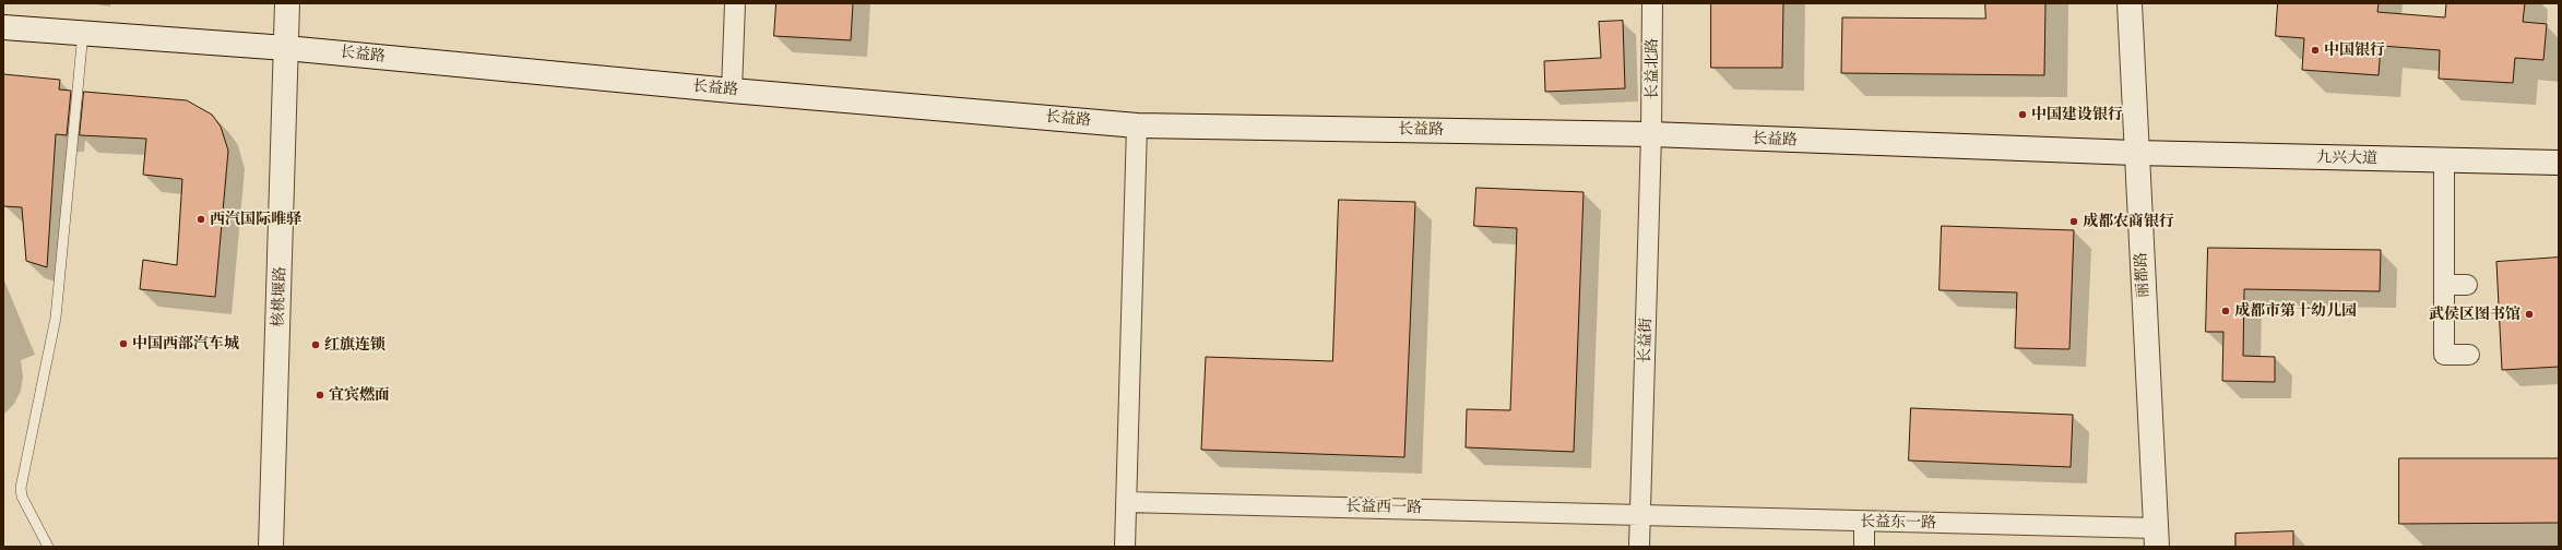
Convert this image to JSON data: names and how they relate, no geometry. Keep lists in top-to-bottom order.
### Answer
{
  "streets": {
    "main road": [
      "长益路",
      "九兴大道",
      "丽都路",
      "核桃堰路"
    ],
    "street": [
      "长益北路",
      "长益街",
      "长益西一路",
      "长益东一路"
    ]
  },
  "crossings": [
    ["长益路", "长益北路"],
    ["长益路", "九兴大道"],
    ["长益路", "丽都路"],
    ["长益路", "核桃堰路"],
    ["长益路", "长益街"],
    ["长益北路", "长益街"],
    ["九兴大道", "丽都路"],
    ["丽都路", "长益东一路"],
    ["长益街", "长益西一路"],
    ["长益街", "长益东一路"],
    ["长益西一路", "长益东一路"]
  ],
  "places": [
    "中国银行",
    "中国建设银行",
    "西汽国际唯驿",
    "成都农商银行",
    "成都市第十幼儿园",
    "武侯区图书馆",
    "中国西部汽车城",
    "红旗连锁",
    "宜宾燃面"
  ]
}
